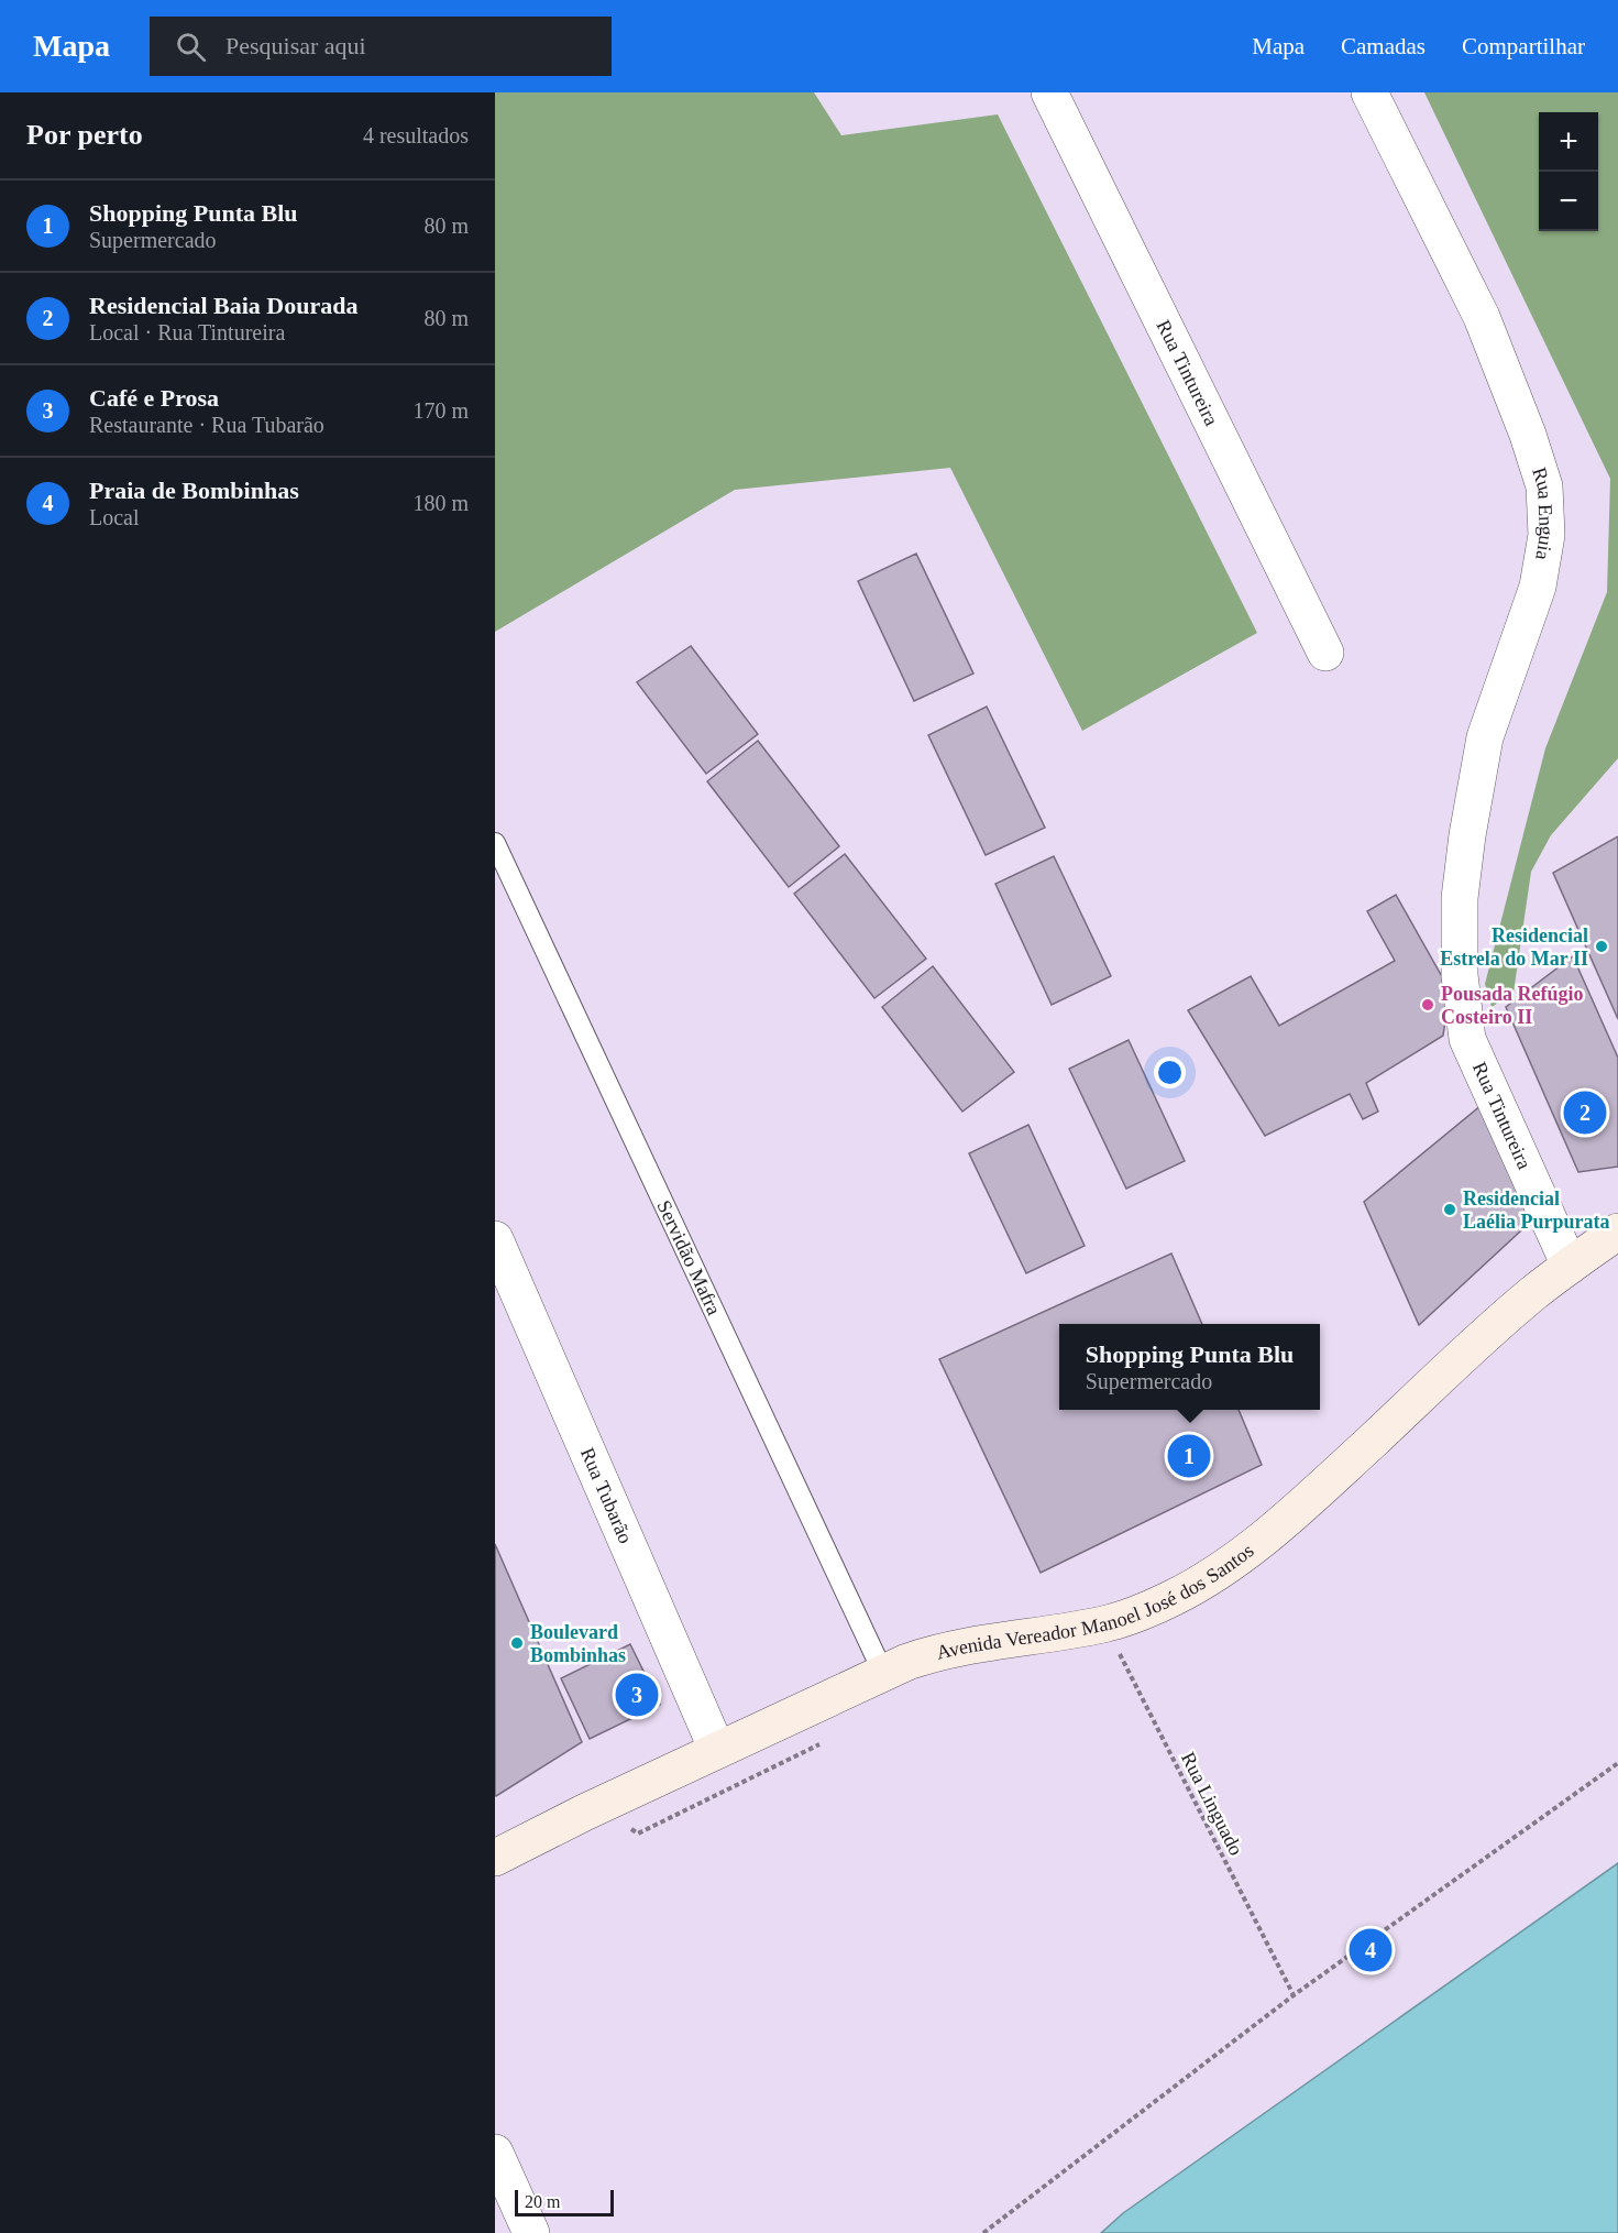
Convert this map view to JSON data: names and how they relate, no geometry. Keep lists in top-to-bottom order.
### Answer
{
  "streets": {
    "main road": ["Avenida Vereador Manoel José dos Santos"],
    "street": ["Rua Tintureira", "Rua Enguia", "Rua Tubarão"],
    "lane": ["Servidão Mafra"],
    "path": ["Rua Linguado"]
  },
  "crossings": [
    ["Rua Tintureira", "Rua Enguia"],
    ["Rua Tintureira", "Avenida Vereador Manoel José dos Santos"],
    ["Servidão Mafra", "Avenida Vereador Manoel José dos Santos"],
    ["Rua Tubarão", "Avenida Vereador Manoel José dos Santos"],
    ["Avenida Vereador Manoel José dos Santos", "Rua Linguado"]
  ],
  "places": [
    "Residencial Estrela do Mar II",
    "Pousada Refúgio Costeiro II",
    "Residencial Laélia Purpurata",
    "Boulevard Bombinhas"
  ],
  "scale_bar": "20 m",
  "page": {
    "header": "Mapa",
    "search": "Pesquisar aqui",
    "nav": ["Mapa", "Camadas", "Compartilhar"],
    "heading": ["Por perto", "4 resultados"],
    "map_buttons": ["+", "−"],
    "list": [
      {
        "mark": "1",
        "name": "Shopping Punta Blu",
        "note": "Supermercado",
        "value": "80 m"
      },
      {
        "mark": "2",
        "name": "Residencial Baia Dourada",
        "note": "Local · Rua Tintureira",
        "value": "80 m"
      },
      {
        "mark": "3",
        "name": "Café e Prosa",
        "note": "Restaurante · Rua Tubarão",
        "value": "170 m"
      },
      {
        "mark": "4",
        "name": "Praia de Bombinhas",
        "note": "Local",
        "value": "180 m"
      }
    ],
    "pins": [
      "2",
      "1",
      "3",
      "4"
    ],
    "popup": ["Shopping Punta Blu", "Supermercado"],
    "scale": "20 m"
  }
}
